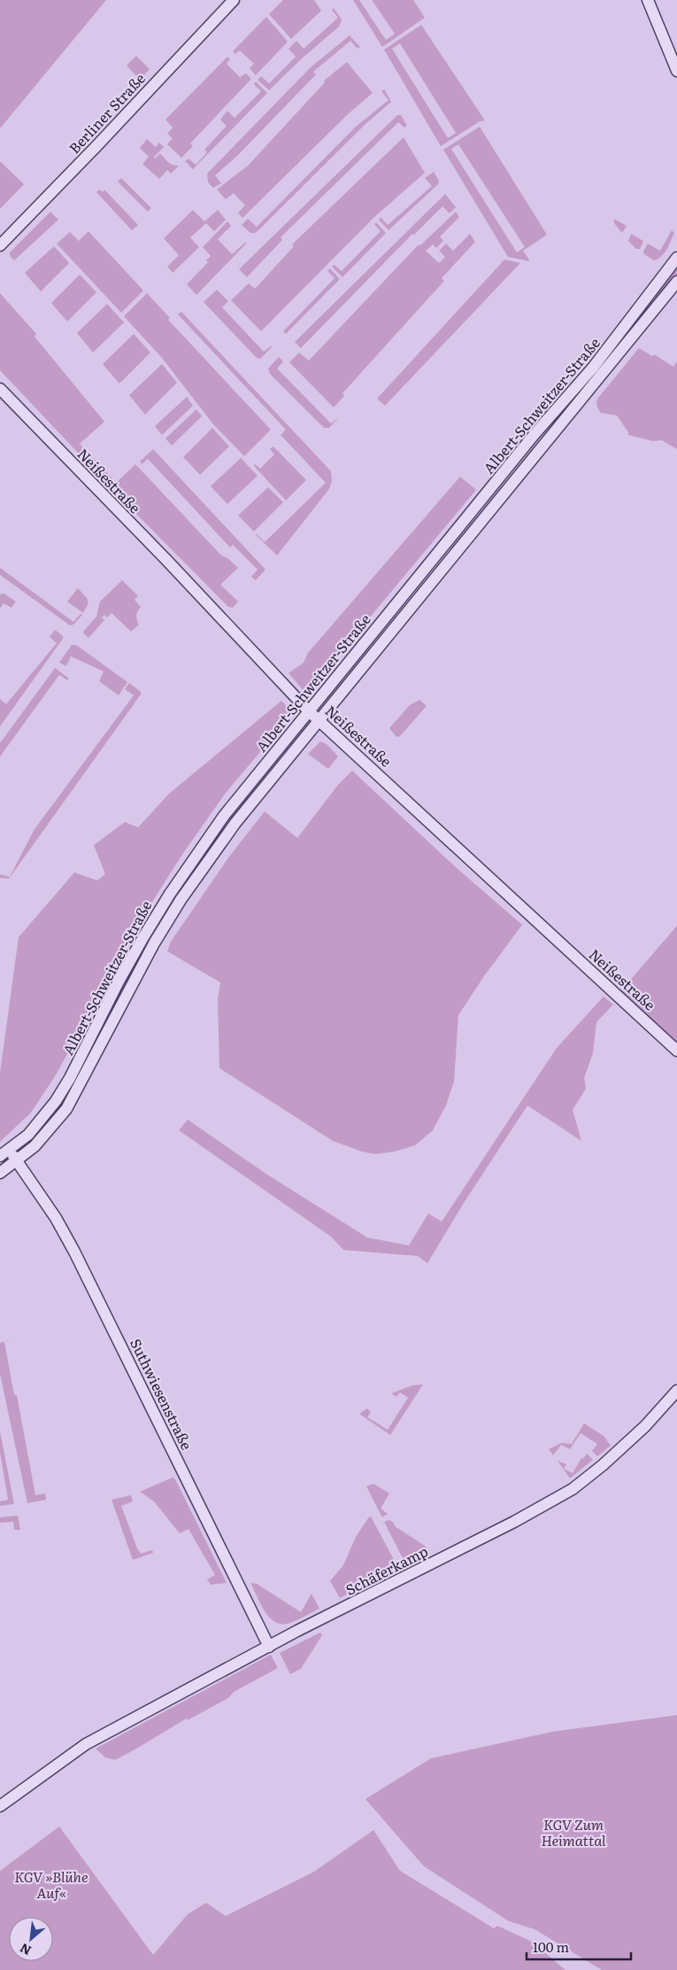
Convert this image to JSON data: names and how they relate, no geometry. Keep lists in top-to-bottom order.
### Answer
{
  "streets": {
    "street": [
      "Berliner Straße",
      "Albert-Schweitzer-Straße",
      "Neißestraße",
      "Suthwiesenstraße",
      "Schäferkamp"
    ]
  },
  "crossings": [
    ["Albert-Schweitzer-Straße", "Neißestraße"],
    ["Albert-Schweitzer-Straße", "Suthwiesenstraße"],
    ["Suthwiesenstraße", "Schäferkamp"]
  ],
  "parks": ["KGV Zum Heimattal", "KGV »Blühe Auf«"],
  "scale_bar": "100 m",
  "north": "bottom left"
}
